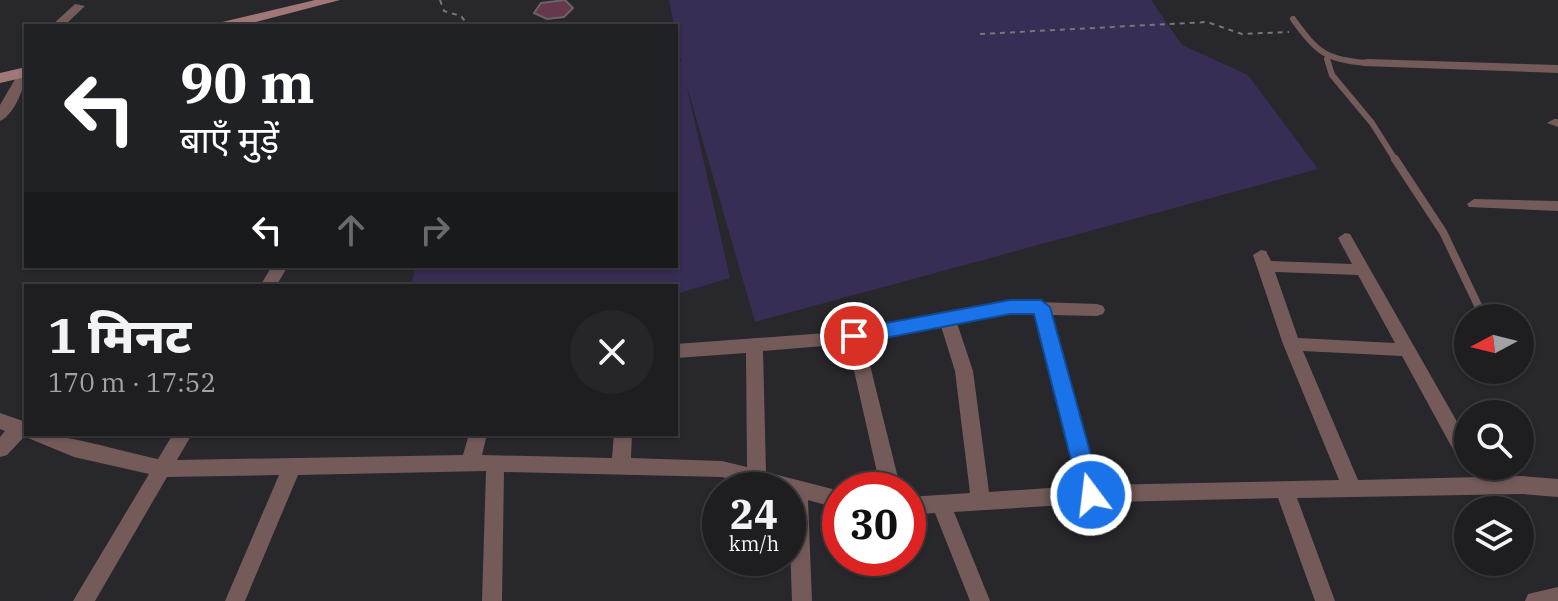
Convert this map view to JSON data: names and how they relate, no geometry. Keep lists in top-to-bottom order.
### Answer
{
  "north": "left",
  "page": {
    "turn": ["90 m", "बाएँ मुड़ें"],
    "heading": ["1 मिनट", "170 m · 17:52"],
    "speed": "24 km/h",
    "limit": "30"
  }
}
